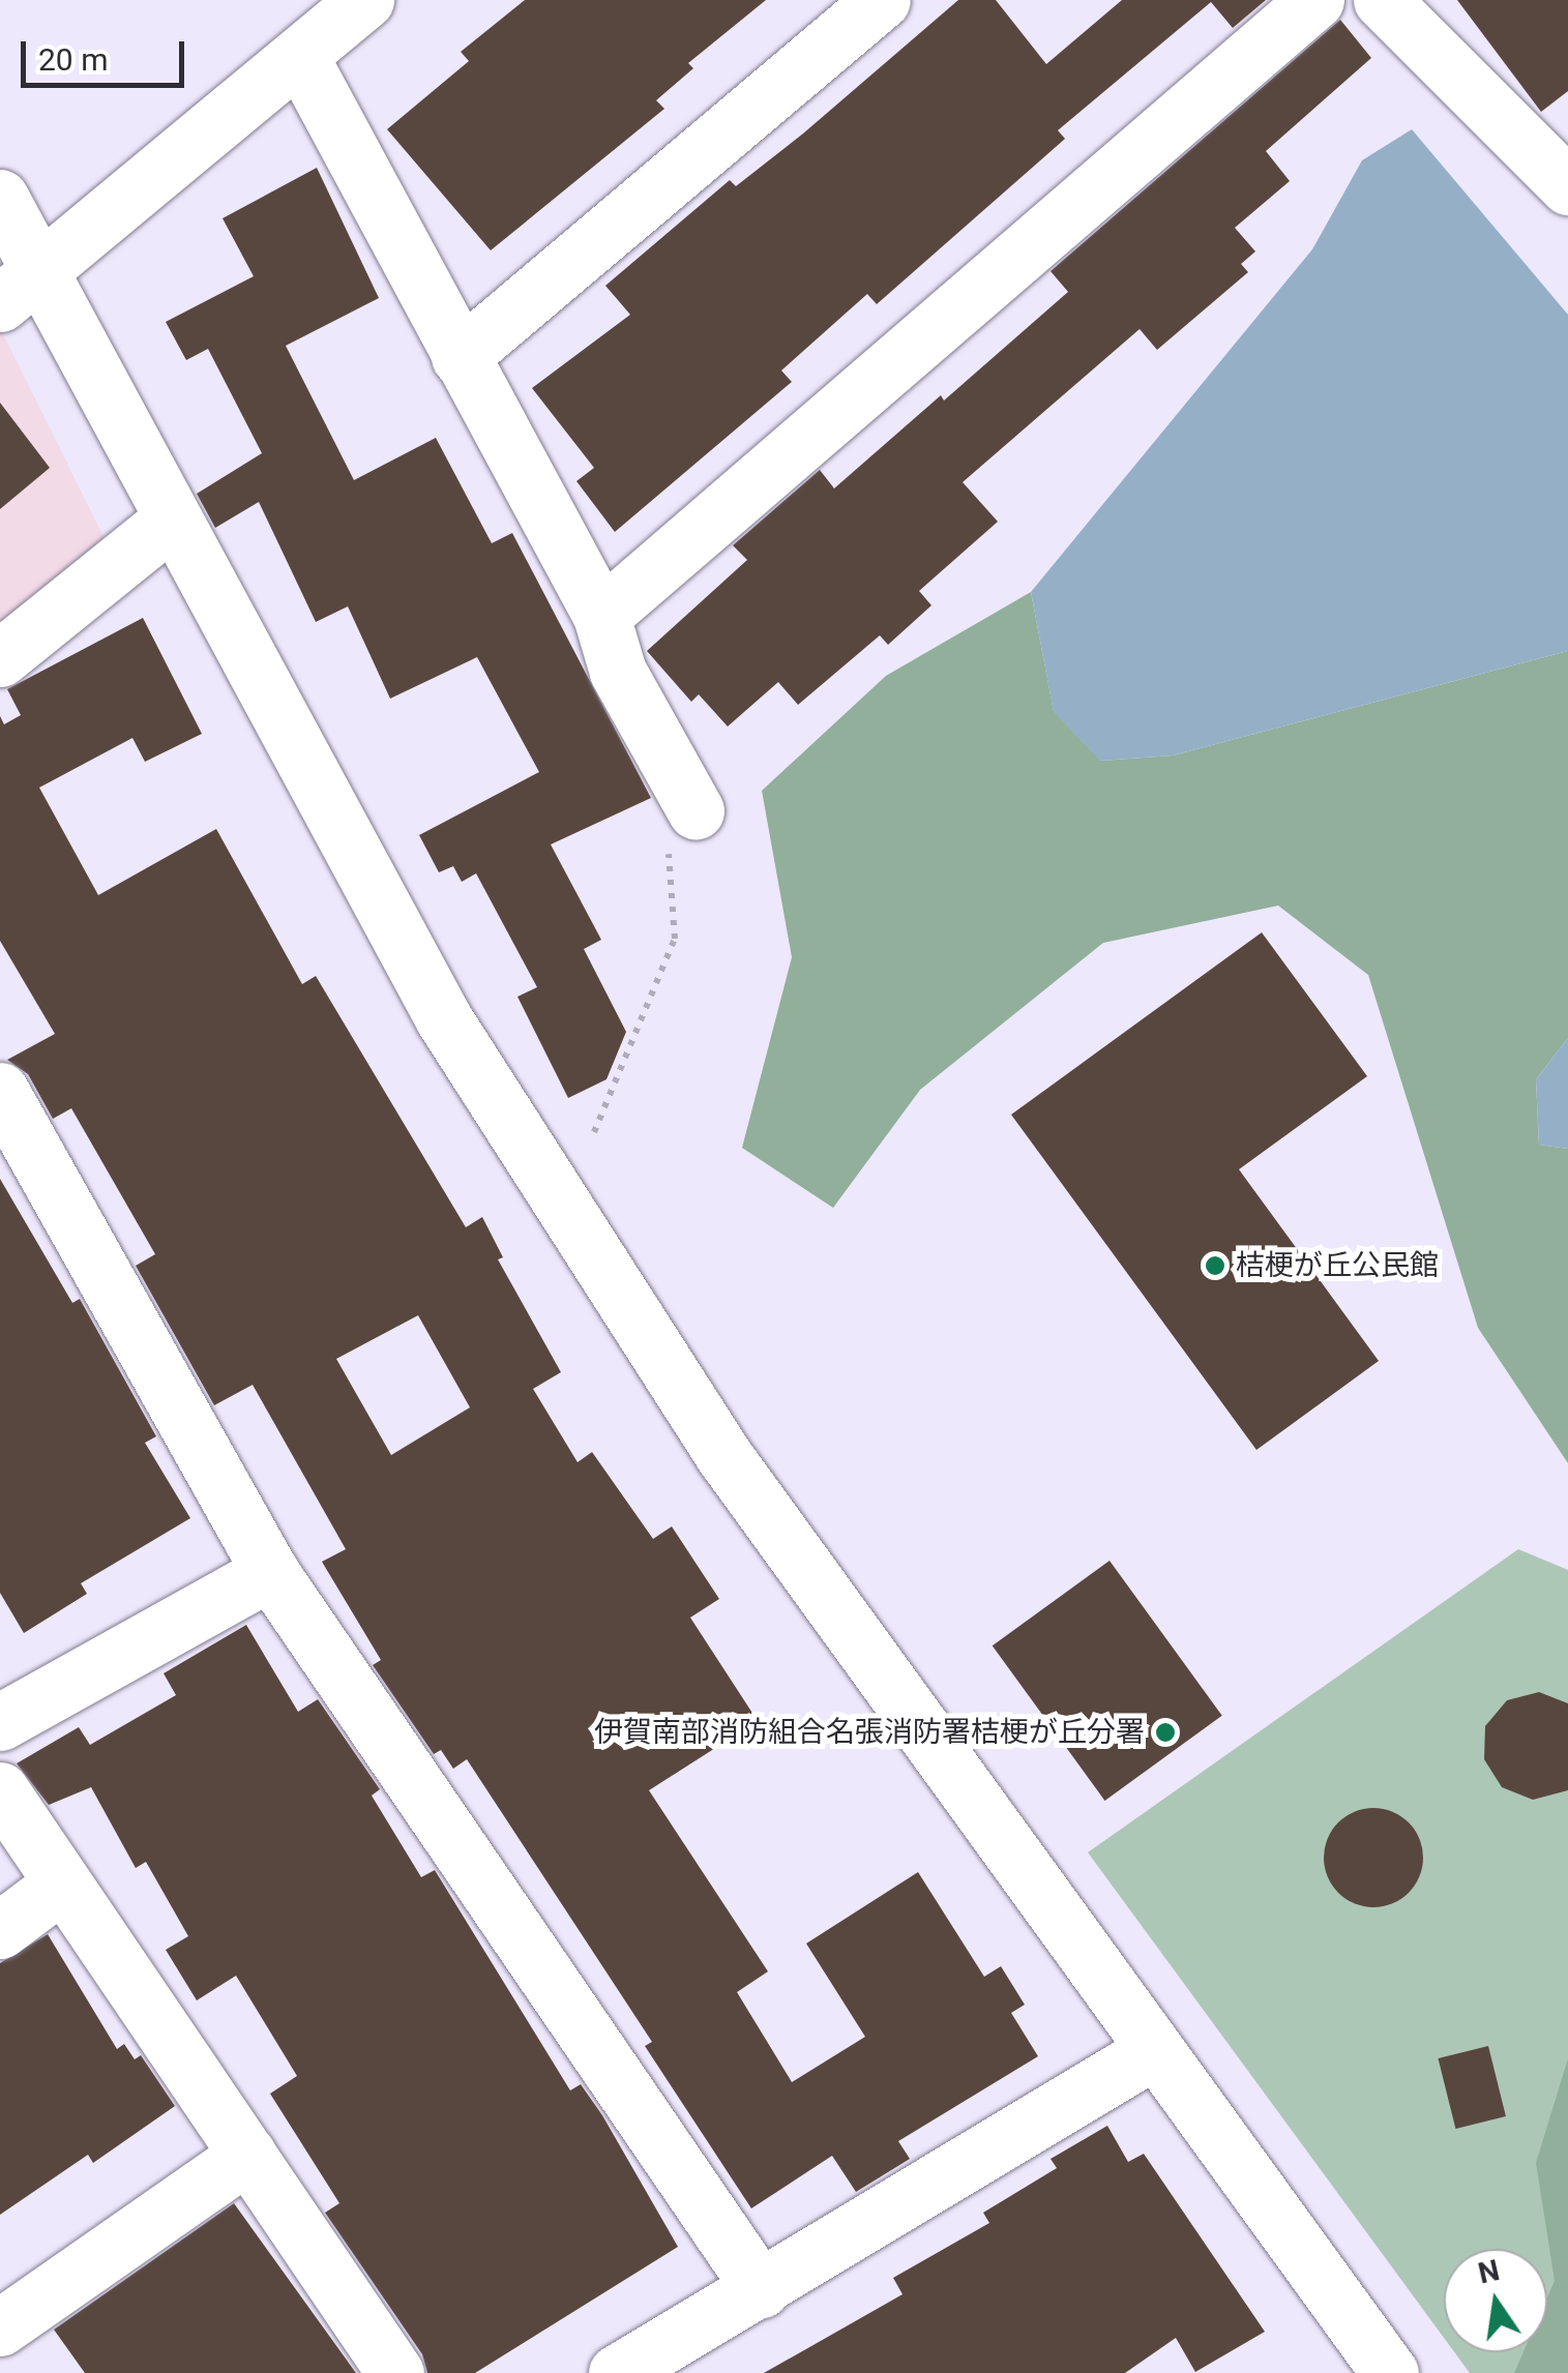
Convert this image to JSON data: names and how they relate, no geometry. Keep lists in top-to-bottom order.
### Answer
{
  "places": ["桔梗が丘公民館", "伊賀南部消防組合名張消防署桔梗が丘分署"],
  "scale_bar": "20 m",
  "north": "top"
}
